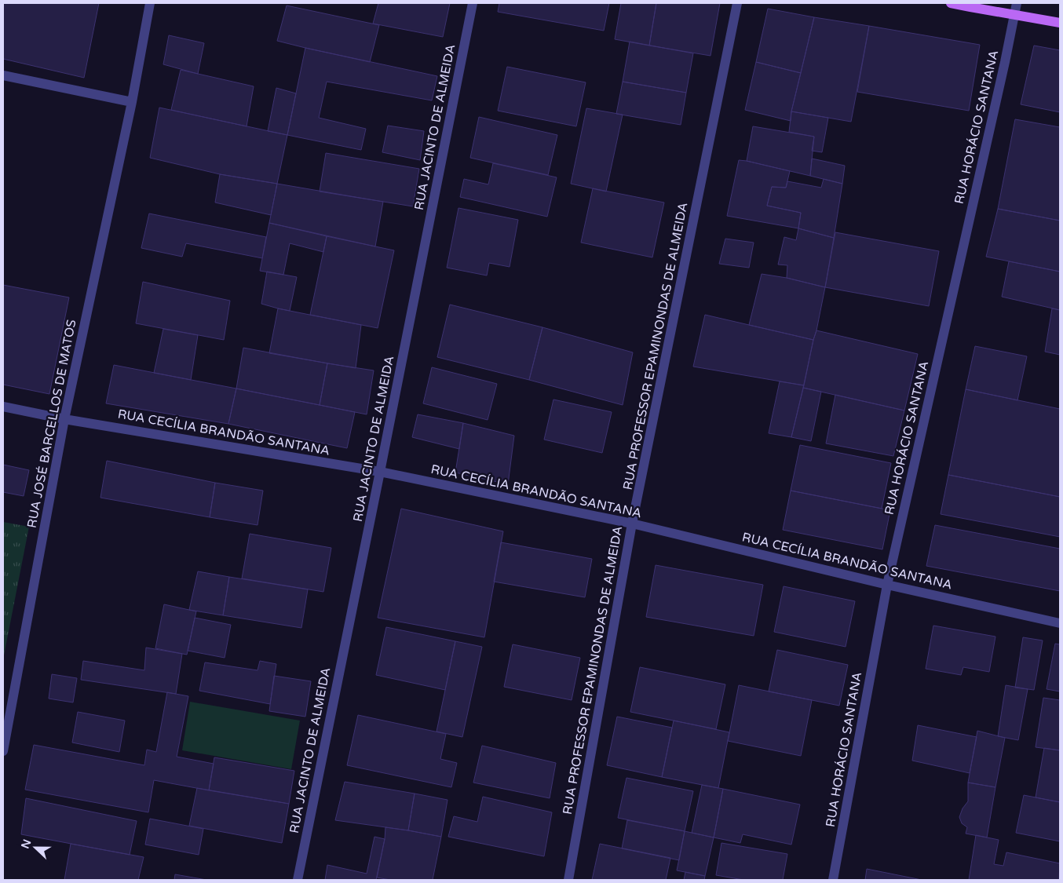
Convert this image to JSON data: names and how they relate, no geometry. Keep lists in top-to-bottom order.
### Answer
{
  "streets": {
    "street": [
      "RUA JACINTO DE ALMEIDA",
      "RUA HORÁCIO SANTANA",
      "RUA PROFESSOR EPAMINONDAS DE ALMEIDA",
      "RUA JOSÉ BARCELLOS DE MATOS",
      "RUA CECÍLIA BRANDÃO SANTANA"
    ]
  },
  "crossings": [
    ["RUA JACINTO DE ALMEIDA", "RUA CECÍLIA BRANDÃO SANTANA"],
    ["RUA HORÁCIO SANTANA", "RUA CECÍLIA BRANDÃO SANTANA"],
    ["RUA PROFESSOR EPAMINONDAS DE ALMEIDA", "RUA CECÍLIA BRANDÃO SANTANA"],
    ["RUA JOSÉ BARCELLOS DE MATOS", "RUA CECÍLIA BRANDÃO SANTANA"]
  ],
  "north": "left"
}
